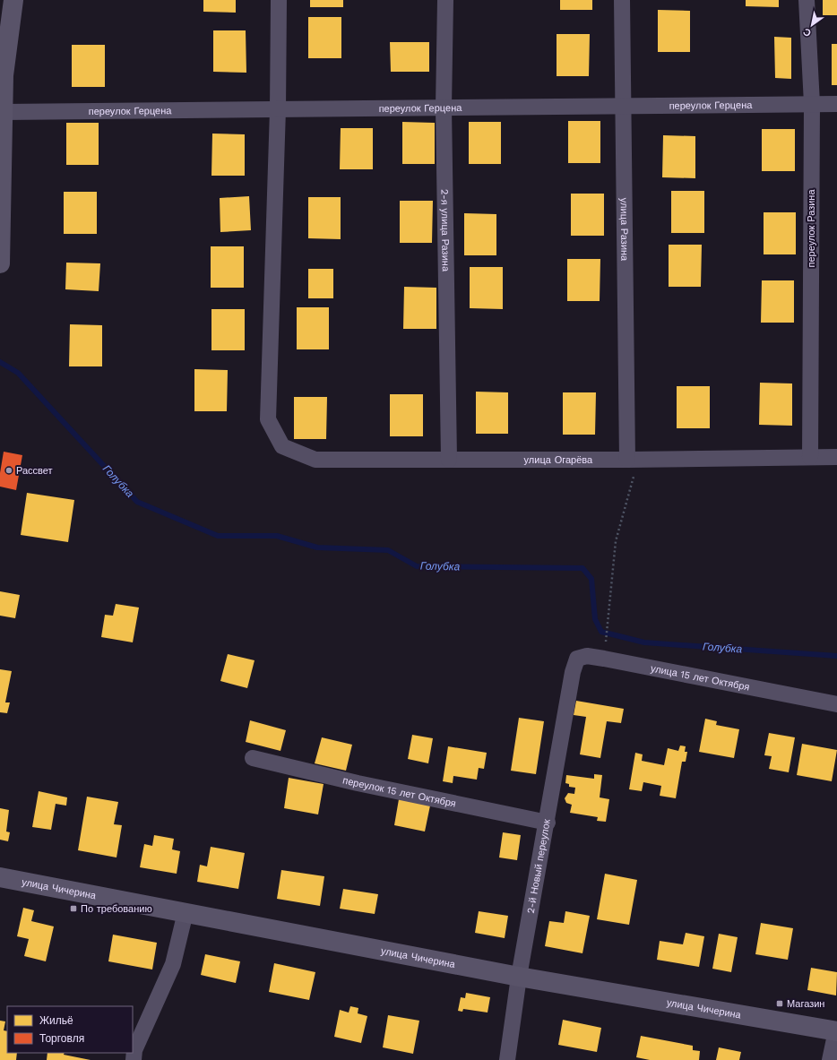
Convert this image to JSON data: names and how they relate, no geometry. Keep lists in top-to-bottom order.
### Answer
{
  "streets": {
    "street": [
      "переулок Герцена",
      "переулок Разина",
      "2-я улица Разина",
      "улица Разина",
      "улица Огарёва",
      "улица 15 лет Октября",
      "переулок 15 лет Октября",
      "2-й Новый переулок",
      "улица Чичерина"
    ]
  },
  "crossings": [
    ["переулок Герцена", "переулок Разина"],
    ["переулок Герцена", "2-я улица Разина"],
    ["переулок Герцена", "улица Разина"],
    ["переулок Герцена", "улица Огарёва"],
    ["переулок Разина", "улица Огарёва"],
    ["2-я улица Разина", "улица Огарёва"],
    ["улица Разина", "улица Огарёва"],
    ["улица 15 лет Октября", "2-й Новый переулок"],
    ["переулок 15 лет Октября", "2-й Новый переулок"],
    ["2-й Новый переулок", "улица Чичерина"]
  ],
  "water": ["Голубка"],
  "places": {
    "other": ["Рассвет"],
    "transit": ["По требованию", "Магазин"]
  },
  "legend": ["Жильё", "Торговля"],
  "north": "bottom left"
}
